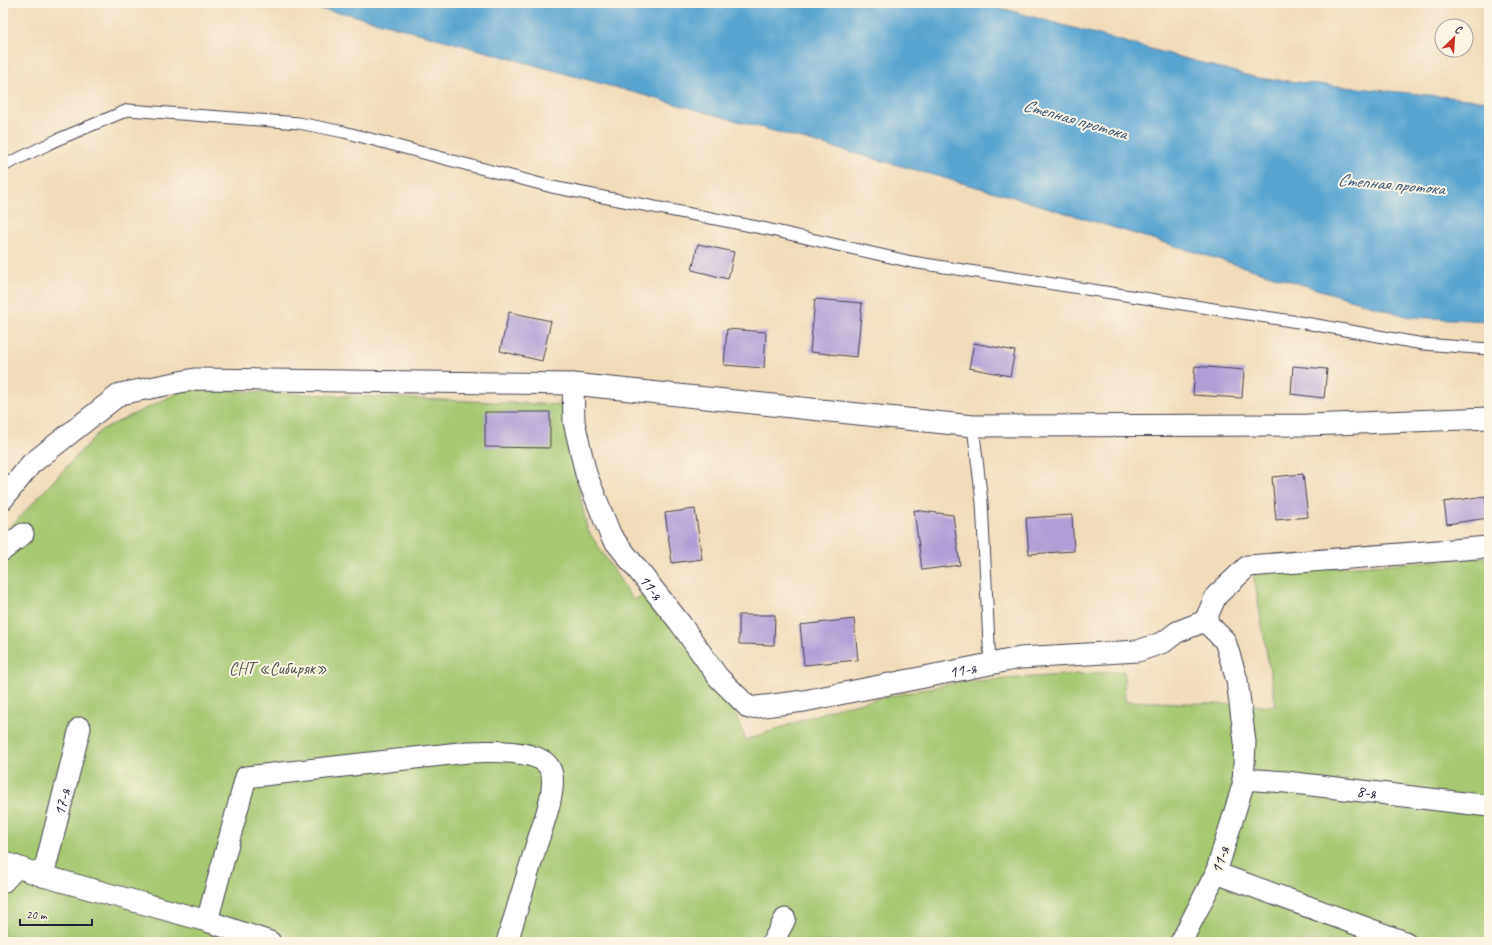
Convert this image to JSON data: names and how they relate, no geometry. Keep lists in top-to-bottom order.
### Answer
{
  "streets": {
    "street": ["11-я", "8-я", "17-я"]
  },
  "crossings": [
    ["11-я", "8-я"]
  ],
  "water": ["Степная протока"],
  "parks": ["СНТ «Сибиряк»"],
  "scale_bar": "20 m",
  "north": "top right"
}
